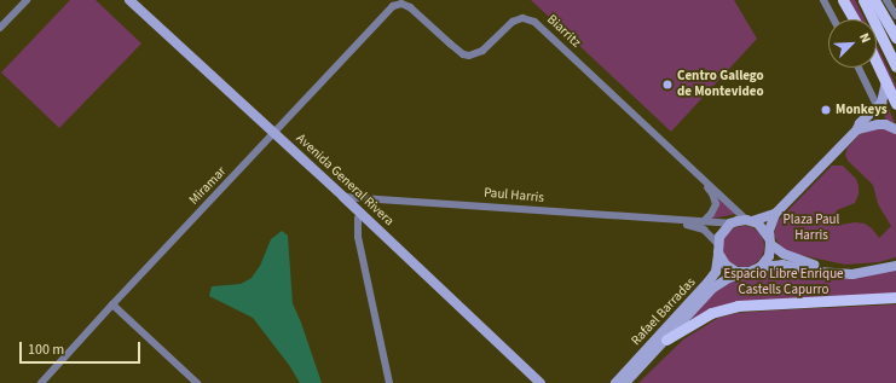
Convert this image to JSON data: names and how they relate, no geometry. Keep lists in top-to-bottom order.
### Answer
{
  "streets": {
    "main road": ["Avenida General Rivera", "Rafael Barradas"],
    "street": ["Biarritz", "Miramar", "Paul Harris"]
  },
  "crossings": [
    ["Biarritz", "Miramar"],
    ["Biarritz", "Paul Harris"],
    ["Biarritz", "Rafael Barradas"],
    ["Avenida General Rivera", "Miramar"],
    ["Avenida General Rivera", "Paul Harris"],
    ["Paul Harris", "Rafael Barradas"]
  ],
  "parks": ["Plaza Paul Harris", "Espacio Libre Enrique Castells Capurro"],
  "places": ["Centro Gallego de Montevideo", "Monkeys"],
  "scale_bar": "100 m",
  "north": "top right"
}
